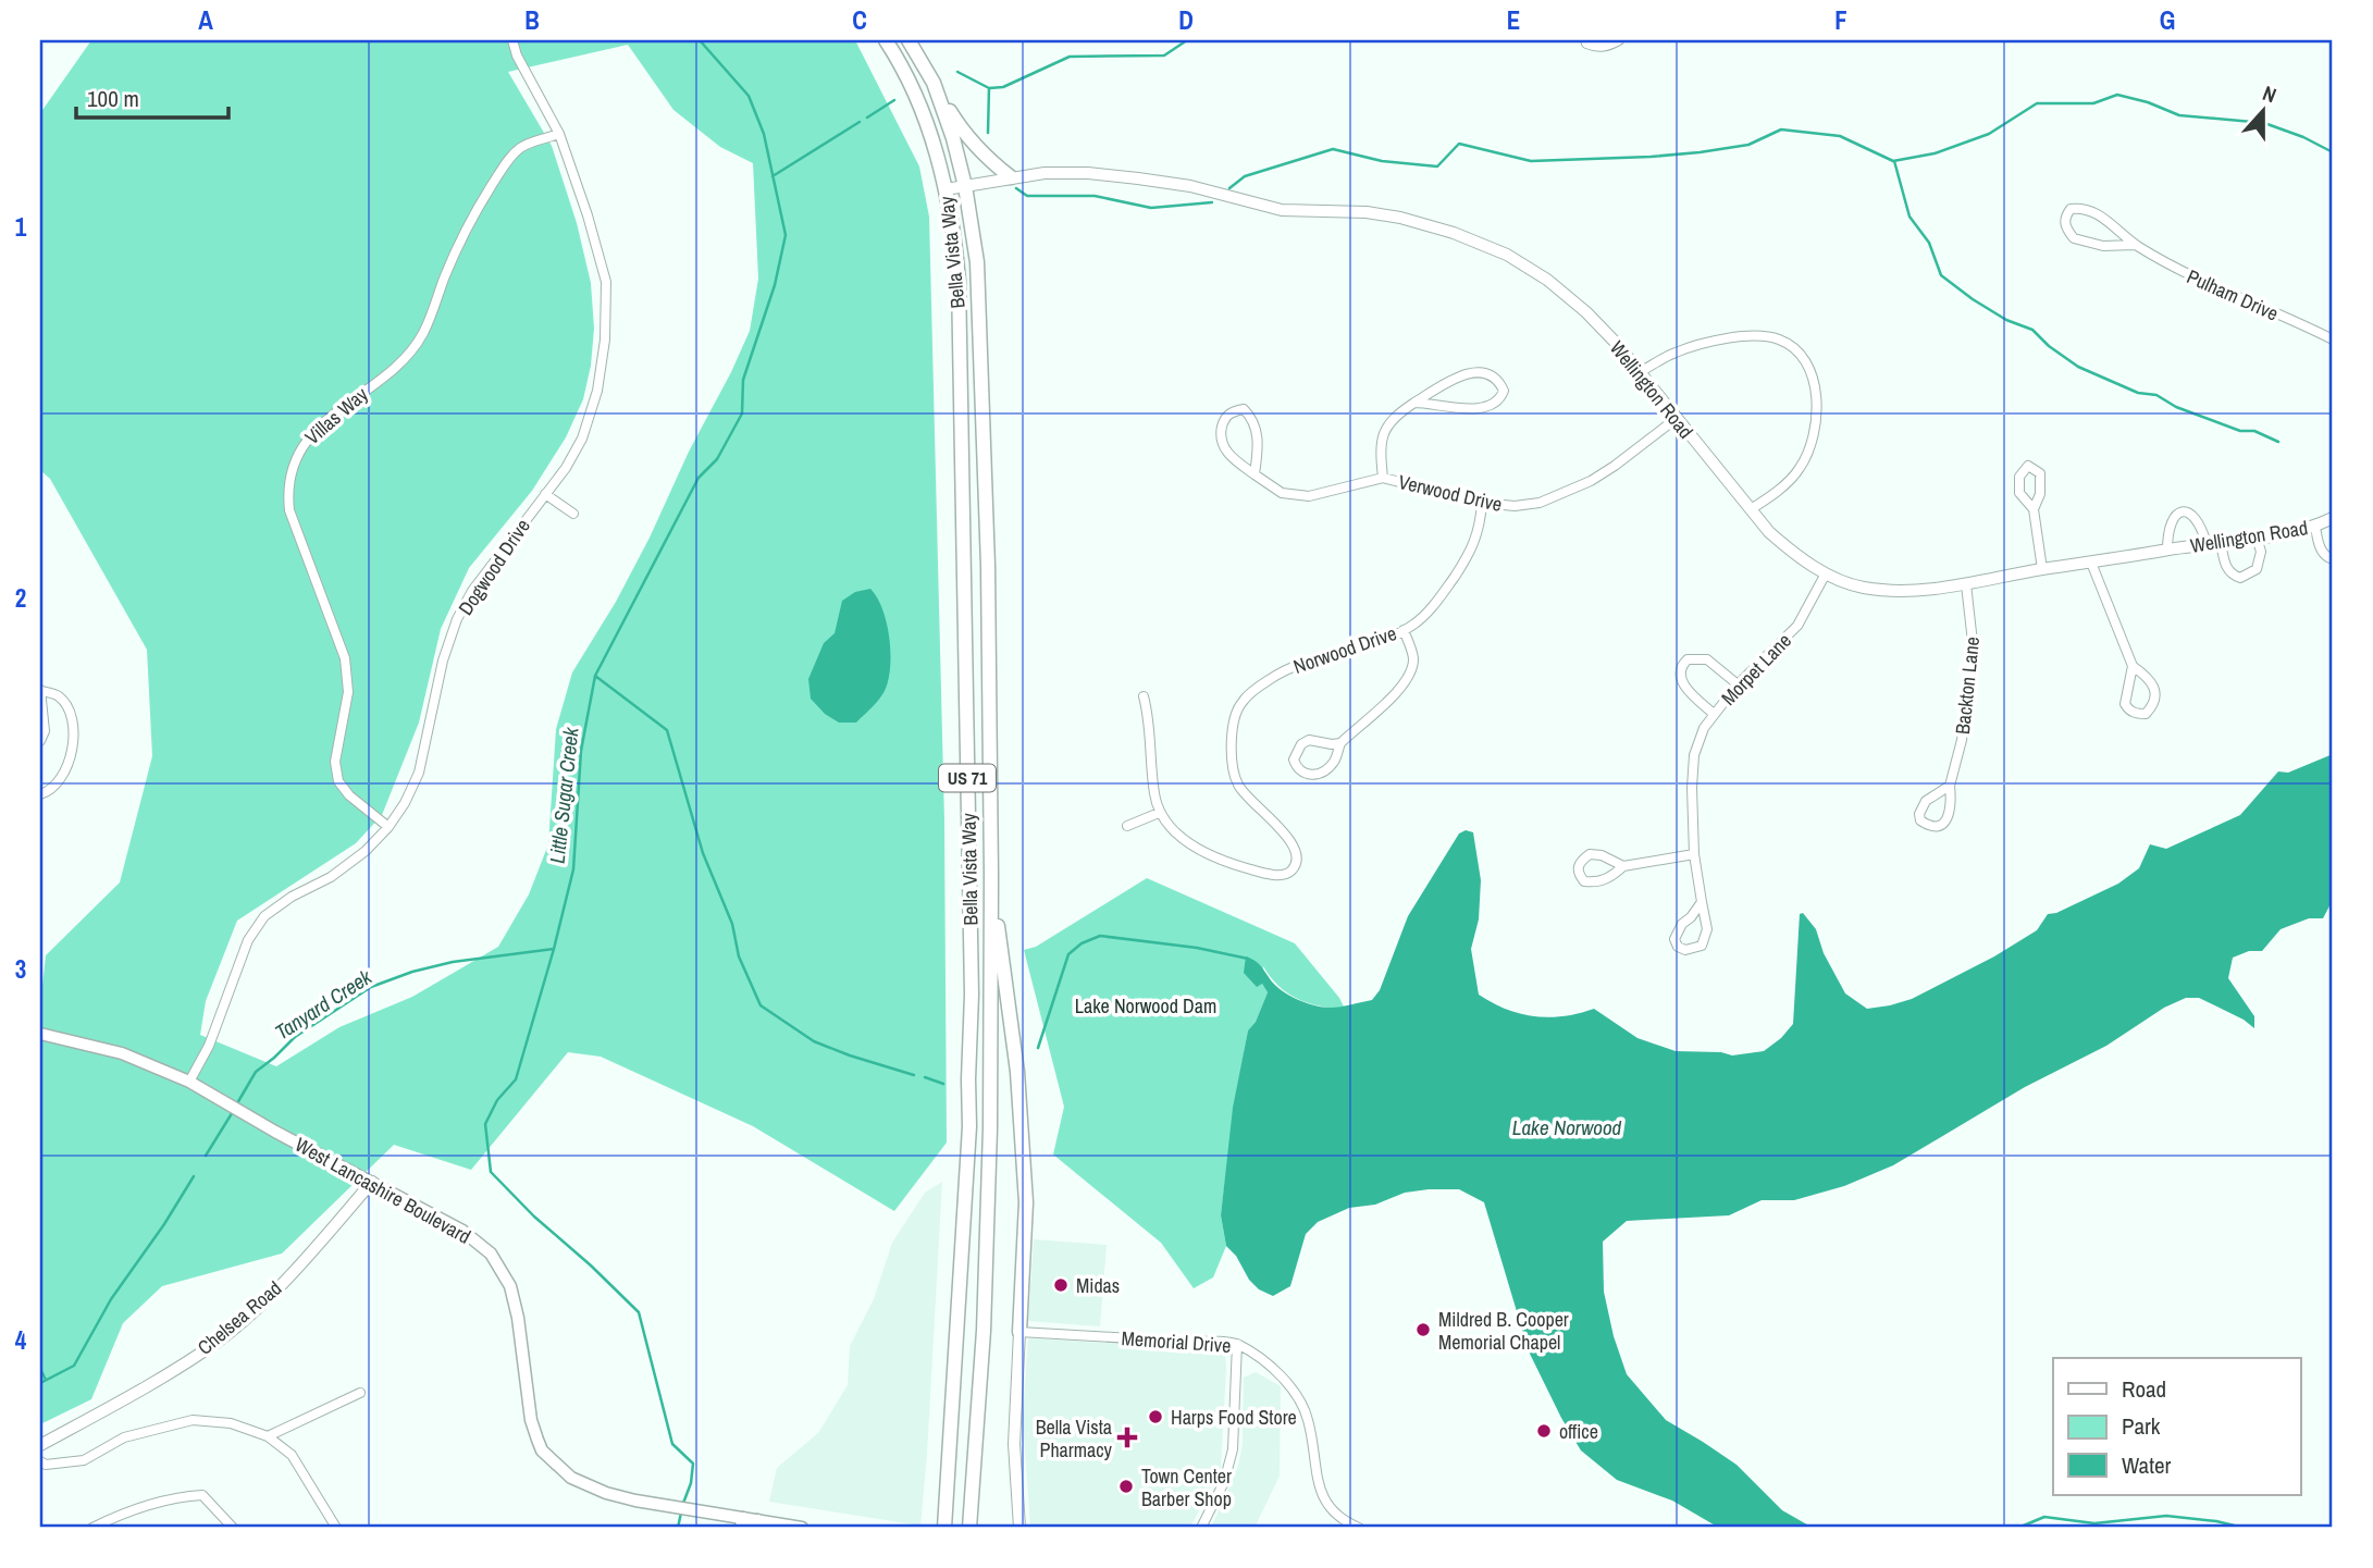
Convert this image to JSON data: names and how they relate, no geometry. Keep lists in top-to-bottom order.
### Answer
{
  "streets": {
    "main road": ["Bella Vista Way", "US 71", "West Lancashire Boulevard"],
    "street": [
      "Pulham Drive",
      "Wellington Road",
      "Villas Way",
      "Verwood Drive",
      "Dogwood Drive",
      "Norwood Drive",
      "Morpet Lane",
      "Backton Lane",
      "Chelsea Road",
      "Memorial Drive"
    ]
  },
  "crossings": [
    ["Bella Vista Way", "Wellington Road"],
    ["Wellington Road", "Verwood Drive"],
    ["Wellington Road", "Morpet Lane"],
    ["Wellington Road", "Backton Lane"],
    ["Villas Way", "Dogwood Drive"],
    ["Verwood Drive", "Norwood Drive"],
    ["Dogwood Drive", "West Lancashire Boulevard"],
    ["West Lancashire Boulevard", "Chelsea Road"]
  ],
  "water": ["Little Sugar Creek", "Tanyard Creek", "Lake Norwood"],
  "parks": ["Lake Norwood Dam"],
  "places": {
    "other": [
      "Midas",
      "Mildred B. Cooper Memorial Chapel",
      "Harps Food Store",
      "office",
      "Town Center Barber Shop"
    ],
    "health": ["Bella Vista Pharmacy"]
  },
  "legend": ["Road", "Park", "Water"],
  "scale_bar": "100 m",
  "north": "top",
  "grid": {
    "columns": [
      "A",
      "B",
      "C",
      "D",
      "E",
      "F",
      "G"
    ],
    "rows": [
      "1",
      "2",
      "3",
      "4"
    ]
  }
}
